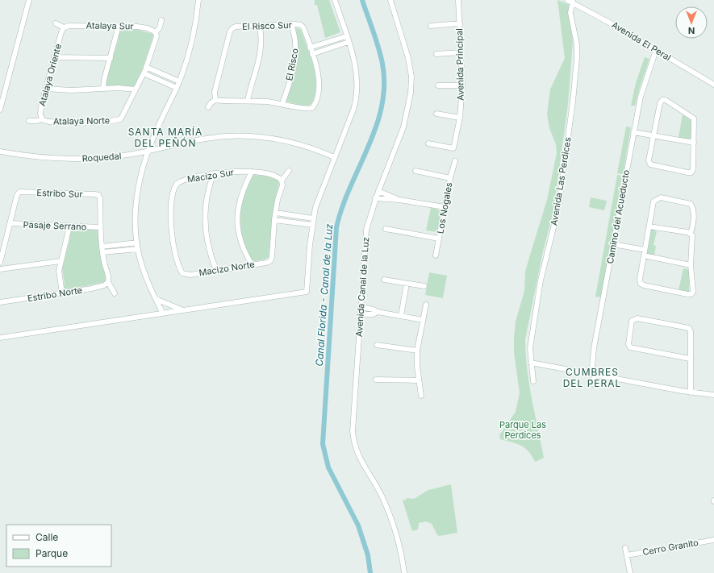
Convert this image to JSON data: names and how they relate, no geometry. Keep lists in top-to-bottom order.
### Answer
{
  "streets": {
    "street": [
      "Atalaya Sur",
      "El Risco Sur",
      "Avenida El Peral",
      "El Risco",
      "Avenida Principal",
      "Atalaya Oriente",
      "Atalaya Norte",
      "Roquedal",
      "Macizo Sur",
      "Avenida Las Perdices",
      "Estribo Sur",
      "Los Nogales",
      "Camino del Acueducto",
      "Pasaje Serrano",
      "Macizo Norte",
      "Avenida Canal de la Luz",
      "Estribo Norte",
      "Cerro Granito"
    ]
  },
  "crossings": [
    ["Atalaya Sur", "Atalaya Oriente"],
    ["El Risco Sur", "El Risco"],
    ["Avenida El Peral", "Avenida Las Perdices"],
    ["Avenida El Peral", "Camino del Acueducto"],
    ["Atalaya Oriente", "Atalaya Norte"],
    ["Macizo Sur", "Macizo Norte"],
    ["Estribo Sur", "Pasaje Serrano"]
  ],
  "districts": ["SANTA MARÍA DEL PEÑÓN", "CUMBRES DEL PERAL"],
  "water": ["Canal Florida - Canal de la Luz"],
  "parks": ["Parque Las Perdices"],
  "legend": ["Calle", "Parque"],
  "north": "bottom"
}
